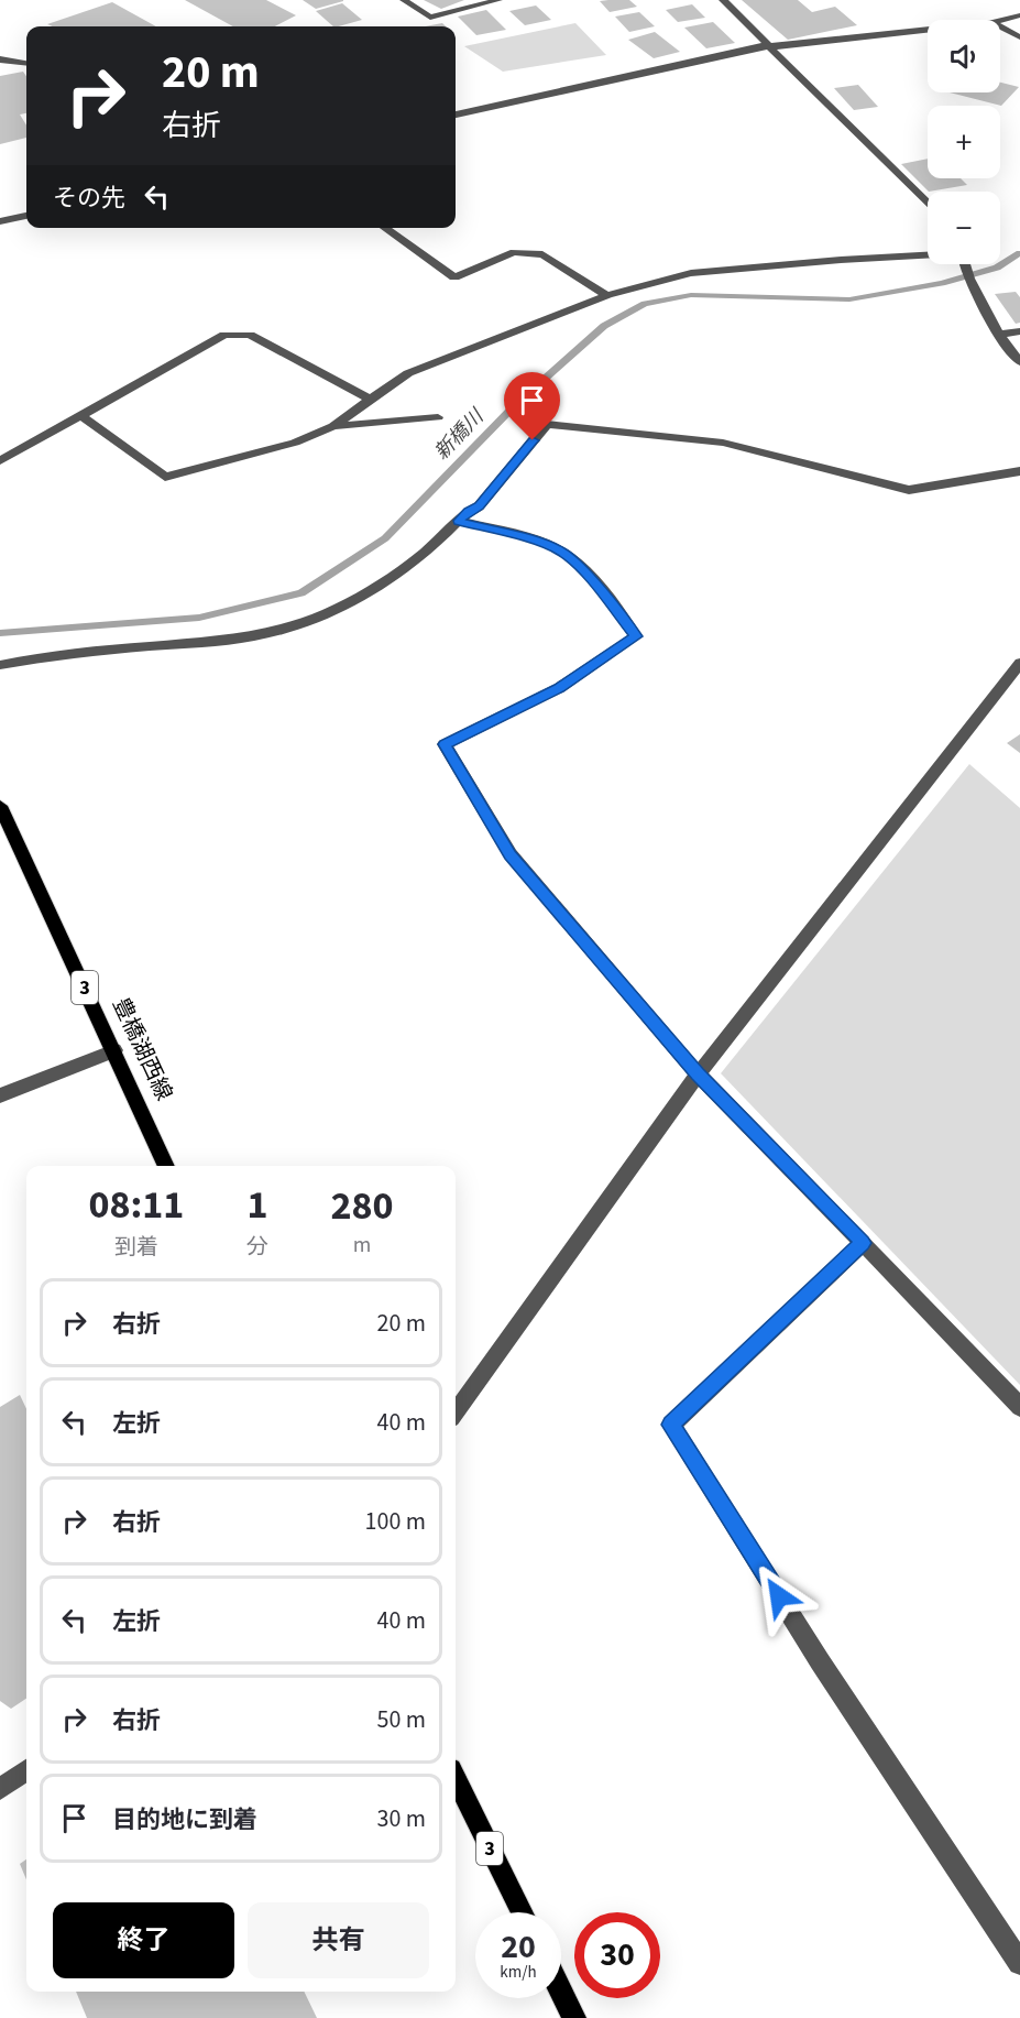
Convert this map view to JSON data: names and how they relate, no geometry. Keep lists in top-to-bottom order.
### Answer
{
  "streets": {
    "main road": ["3", "豊橋湖西線"]
  },
  "water": ["新橋川"],
  "page": {
    "map_buttons": ["+", "−"],
    "turn": ["20 m", "右折"],
    "then": "その先",
    "eta": [
      "08:11",
      "到着",
      "1",
      "分",
      "280",
      "m"
    ],
    "list": [
      {
        "name": "右折",
        "value": "20 m"
      },
      {
        "name": "左折",
        "value": "40 m"
      },
      {
        "name": "右折",
        "value": "100 m"
      },
      {
        "name": "左折",
        "value": "40 m"
      },
      {
        "name": "右折",
        "value": "50 m"
      },
      {
        "name": "目的地に到着",
        "value": "30 m"
      }
    ],
    "buttons": ["終了", "共有"],
    "speed": "20 km/h",
    "limit": "30"
  }
}
